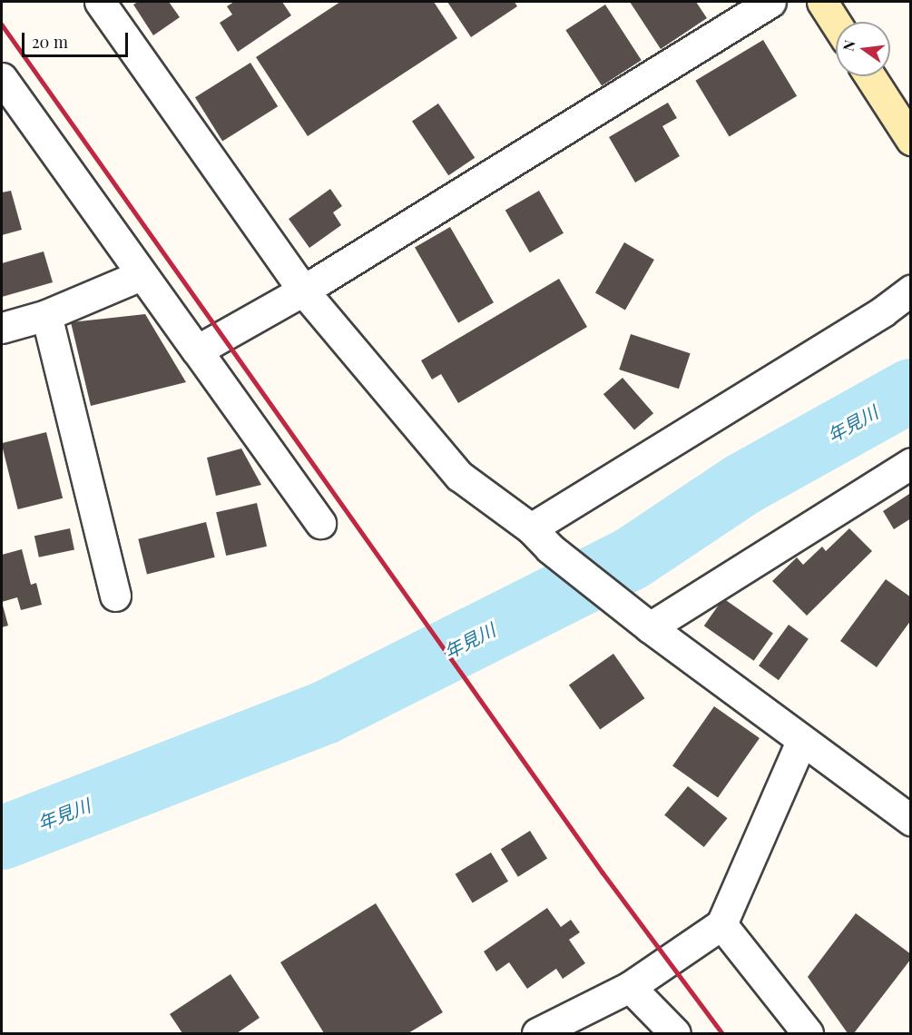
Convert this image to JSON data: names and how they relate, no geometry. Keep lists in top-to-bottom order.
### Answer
{
  "water": ["年見川"],
  "scale_bar": "20 m",
  "north": "left"
}
